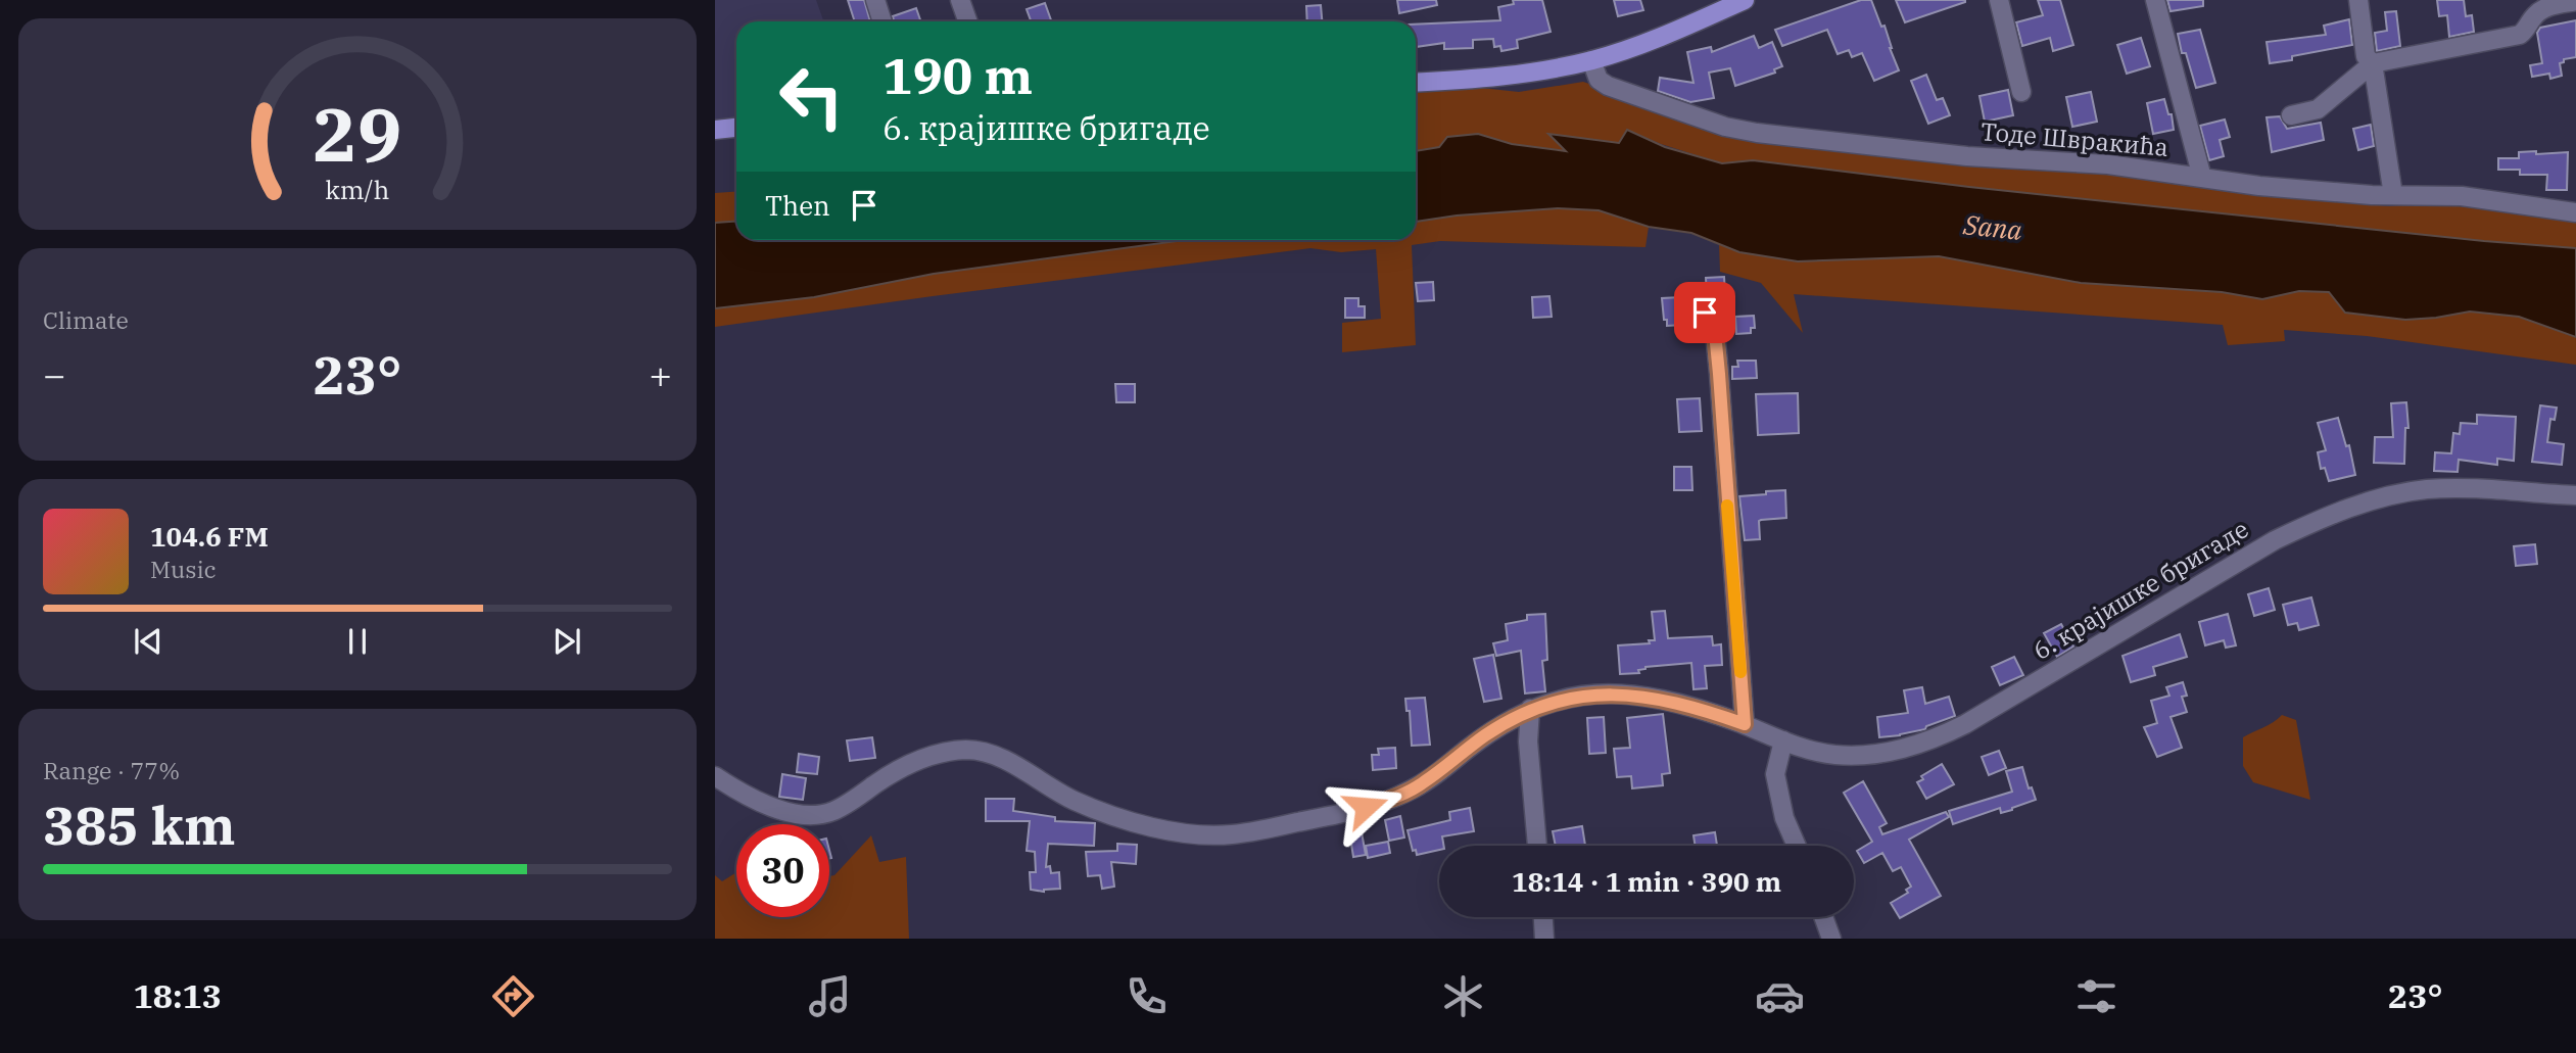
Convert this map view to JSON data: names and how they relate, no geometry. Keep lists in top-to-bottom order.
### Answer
{
  "streets": {
    "street": ["Тоде Швракића", "6. крајишке бригаде"]
  },
  "water": ["Sana"],
  "page": {
    "turn": ["190 m", "6. крајишке бригаде"],
    "then": "Then",
    "tile": [
      "Climate",
      ["Range · 77%", "385 km"]
    ],
    "heat": ["−", "23°", "+"],
    "song": ["104.6 FM", "Music"],
    "limit": "30",
    "trip": "18:14 · 1 min · 390 m",
    "tabs": ["18:13", "23°"],
    "gauge": ["29", "km/h"]
  }
}
